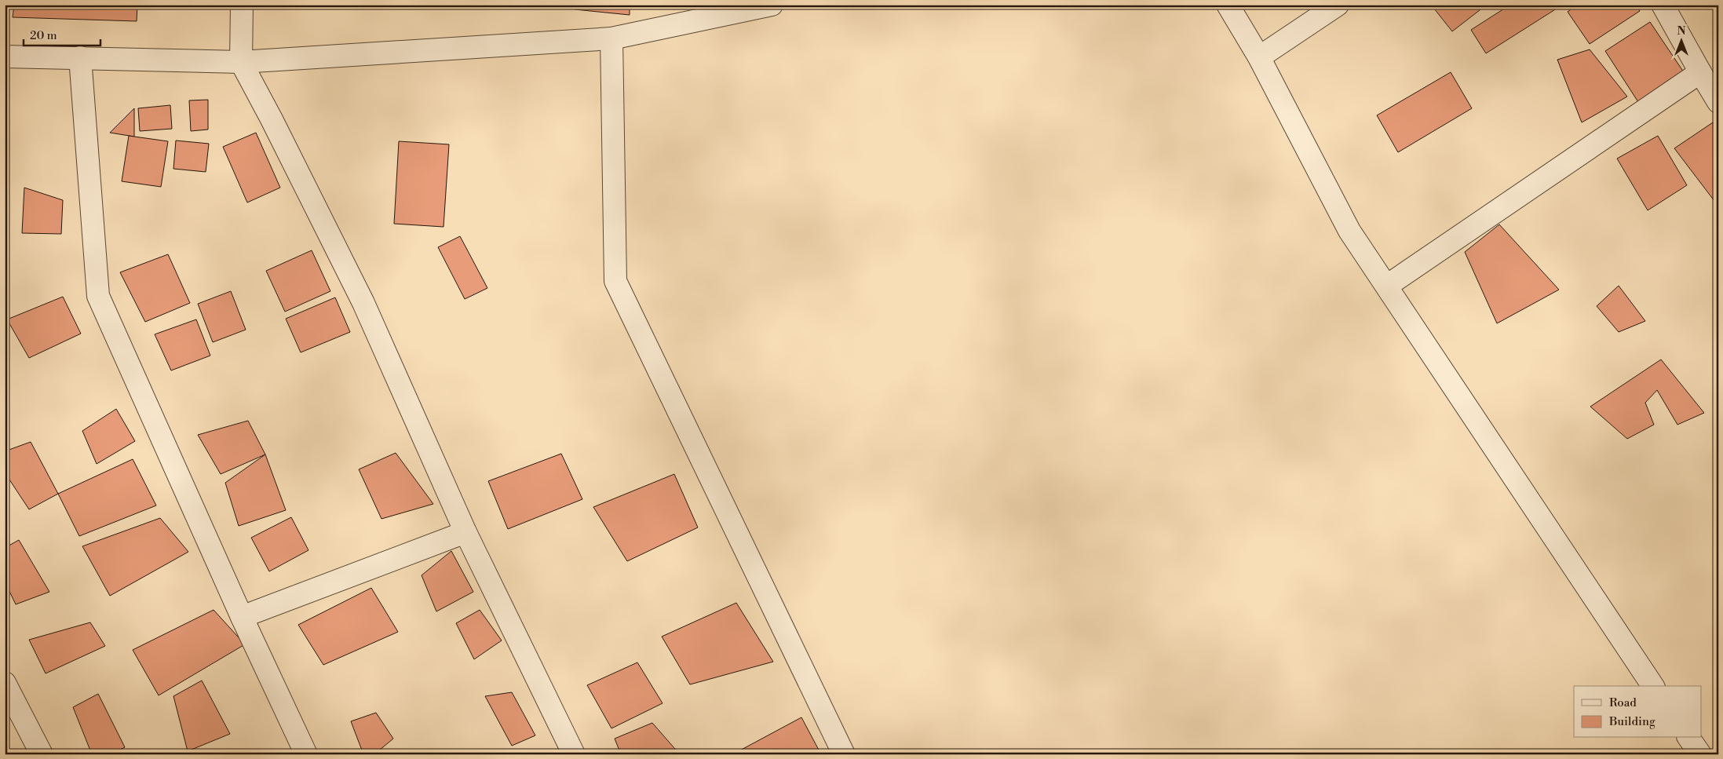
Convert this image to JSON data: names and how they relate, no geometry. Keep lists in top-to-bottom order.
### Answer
{
  "legend": ["Road", "Building"],
  "scale_bar": "20 m",
  "north": "top"
}
